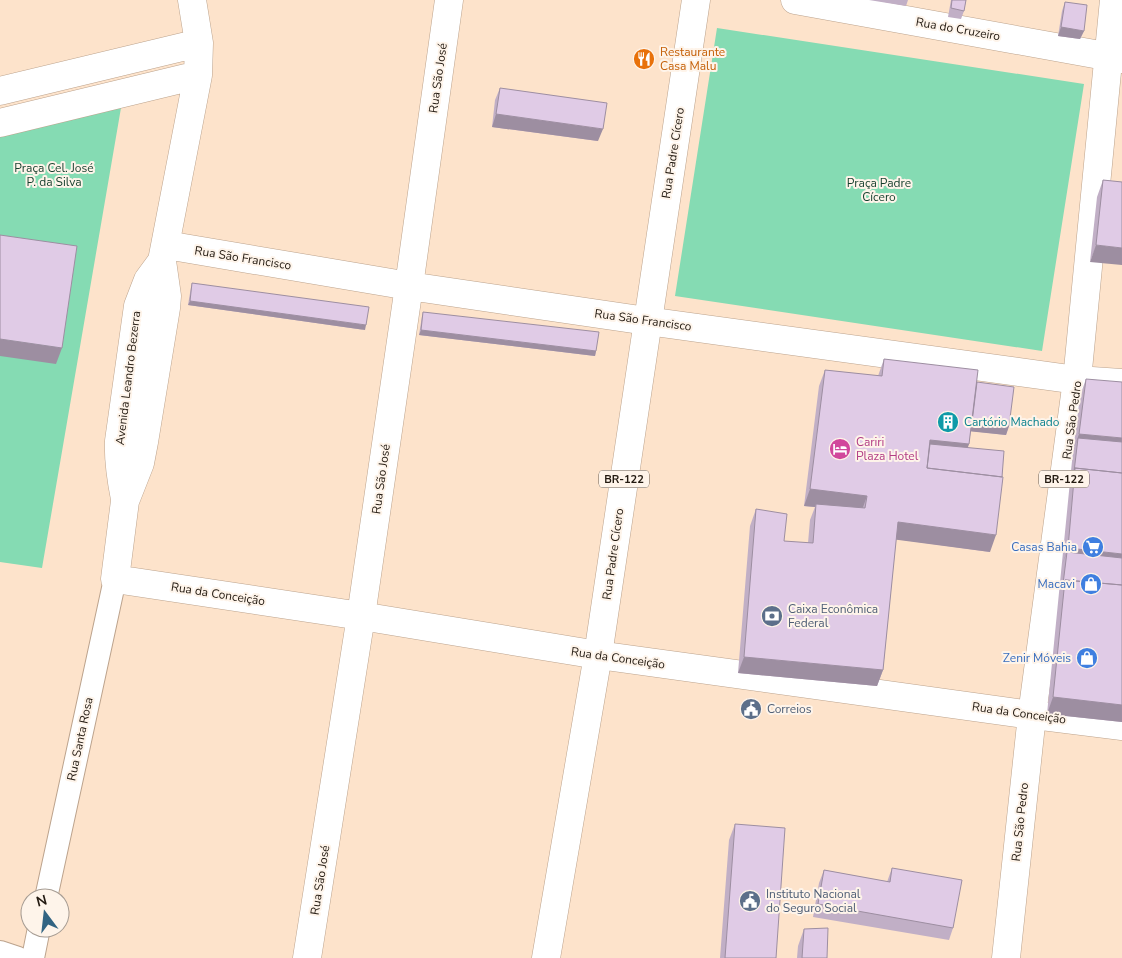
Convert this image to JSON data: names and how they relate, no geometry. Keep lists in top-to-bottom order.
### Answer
{
  "streets": {
    "main road": [
      "Rua do Cruzeiro",
      "Rua São José",
      "Rua Padre Cícero",
      "Rua São Francisco",
      "Avenida Leandro Bezerra",
      "Rua São Pedro",
      "BR-122",
      "Rua da Conceição"
    ],
    "street": ["Rua Santa Rosa"]
  },
  "crossings": [
    ["Rua do Cruzeiro", "Rua São Pedro"],
    ["Rua São José", "Rua São Francisco"],
    ["Rua São José", "Rua da Conceição"],
    ["Rua Padre Cícero", "Rua São Francisco"],
    ["Rua Padre Cícero", "Rua da Conceição"],
    ["Rua São Francisco", "Avenida Leandro Bezerra"],
    ["Rua São Francisco", "Rua São Pedro"],
    ["Avenida Leandro Bezerra", "Rua da Conceição"],
    ["Avenida Leandro Bezerra", "Rua Santa Rosa"],
    ["Rua São Pedro", "Rua da Conceição"],
    ["Rua da Conceição", "Rua Santa Rosa"]
  ],
  "parks": ["Praça Cel. José P. da Silva", "Praça Padre Cícero"],
  "places": {
    "restaurant": ["Restaurante Casa Malu"],
    "building": ["Cartório Machado"],
    "hotel": ["Cariri Plaza Hotel"],
    "supermarket": ["Casas Bahia"],
    "shop": ["Macavi", "Zenir Móveis"],
    "bank": ["Caixa Econômica Federal"],
    "public building": ["Correios", "Instituto Nacional do Seguro Social"]
  },
  "north": "top"
}
